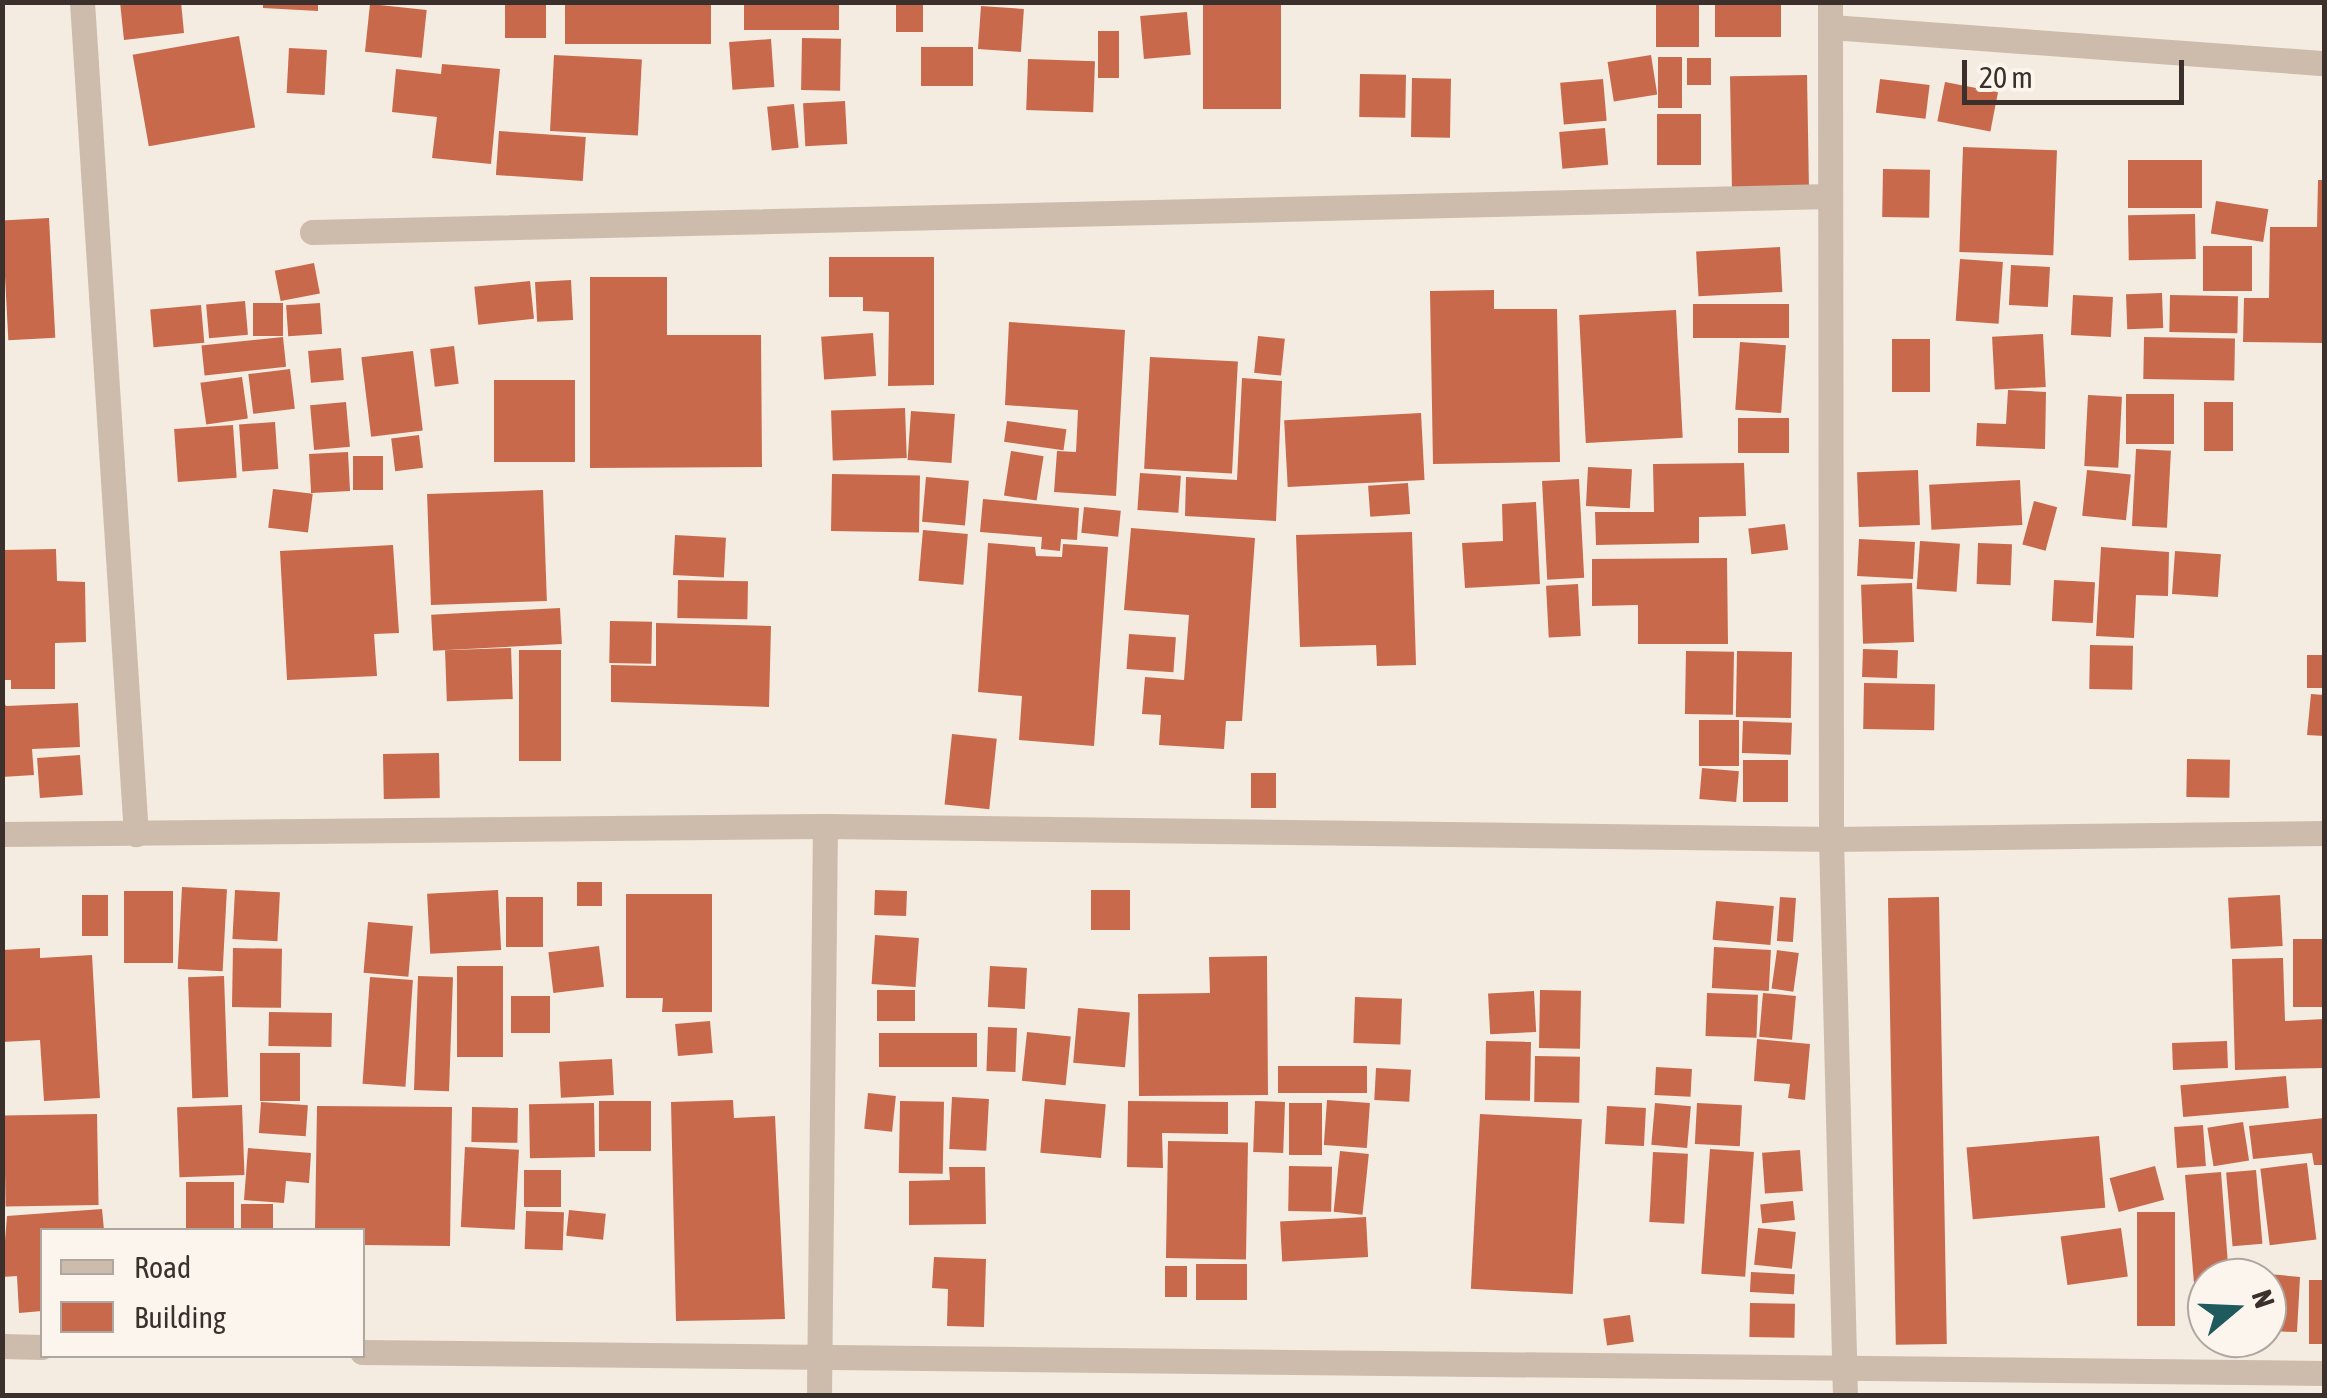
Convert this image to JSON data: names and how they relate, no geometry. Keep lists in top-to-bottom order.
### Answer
{
  "legend": ["Road", "Building"],
  "scale_bar": "20 m",
  "north": "right"
}
